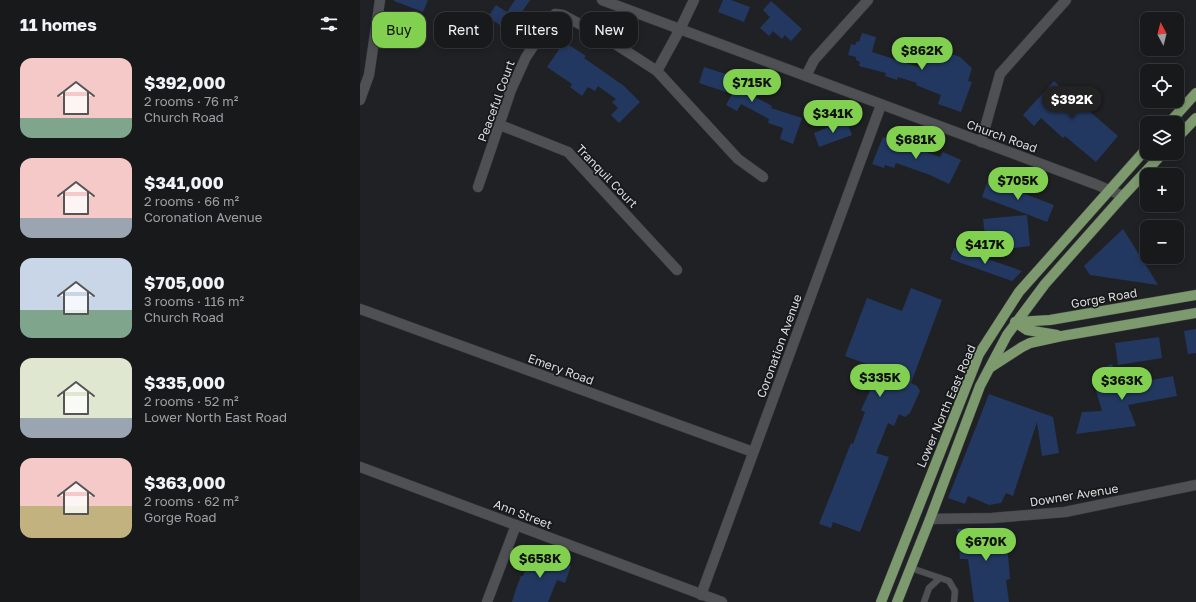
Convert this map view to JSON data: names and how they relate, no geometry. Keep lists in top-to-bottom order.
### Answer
{
  "streets": {
    "main road": ["Gorge Road", "Lower North East Road"],
    "street": [
      "Peaceful Court",
      "Church Road",
      "Tranquil Court",
      "Coronation Avenue",
      "Emery Road",
      "Downer Avenue",
      "Ann Street"
    ]
  },
  "crossings": [
    ["Peaceful Court", "Tranquil Court"],
    ["Church Road", "Coronation Avenue"],
    ["Church Road", "Lower North East Road"],
    ["Gorge Road", "Lower North East Road"],
    ["Coronation Avenue", "Emery Road"],
    ["Coronation Avenue", "Ann Street"],
    ["Lower North East Road", "Downer Avenue"]
  ],
  "north": "top",
  "page": {
    "heading": "11 homes",
    "map_buttons": ["+", "−"],
    "chip": [
      "Buy",
      "Rent",
      "Filters",
      "New"
    ],
    "price": [
      "$862K",
      "$715K",
      "$392K",
      "$341K",
      "$681K",
      "$705K",
      "$417K",
      "$335K",
      "$363K",
      "$670K",
      "$658K"
    ],
    "list": [
      {
        "name": "$392,000",
        "note": "2 rooms · 76 m² · Church Road"
      },
      {
        "name": "$341,000",
        "note": "2 rooms · 66 m² · Coronation Avenue"
      },
      {
        "name": "$705,000",
        "note": "3 rooms · 116 m² · Church Road"
      },
      {
        "name": "$335,000",
        "note": "2 rooms · 52 m² · Lower North East Road"
      },
      {
        "name": "$363,000",
        "note": "2 rooms · 62 m² · Gorge Road"
      }
    ]
  }
}
